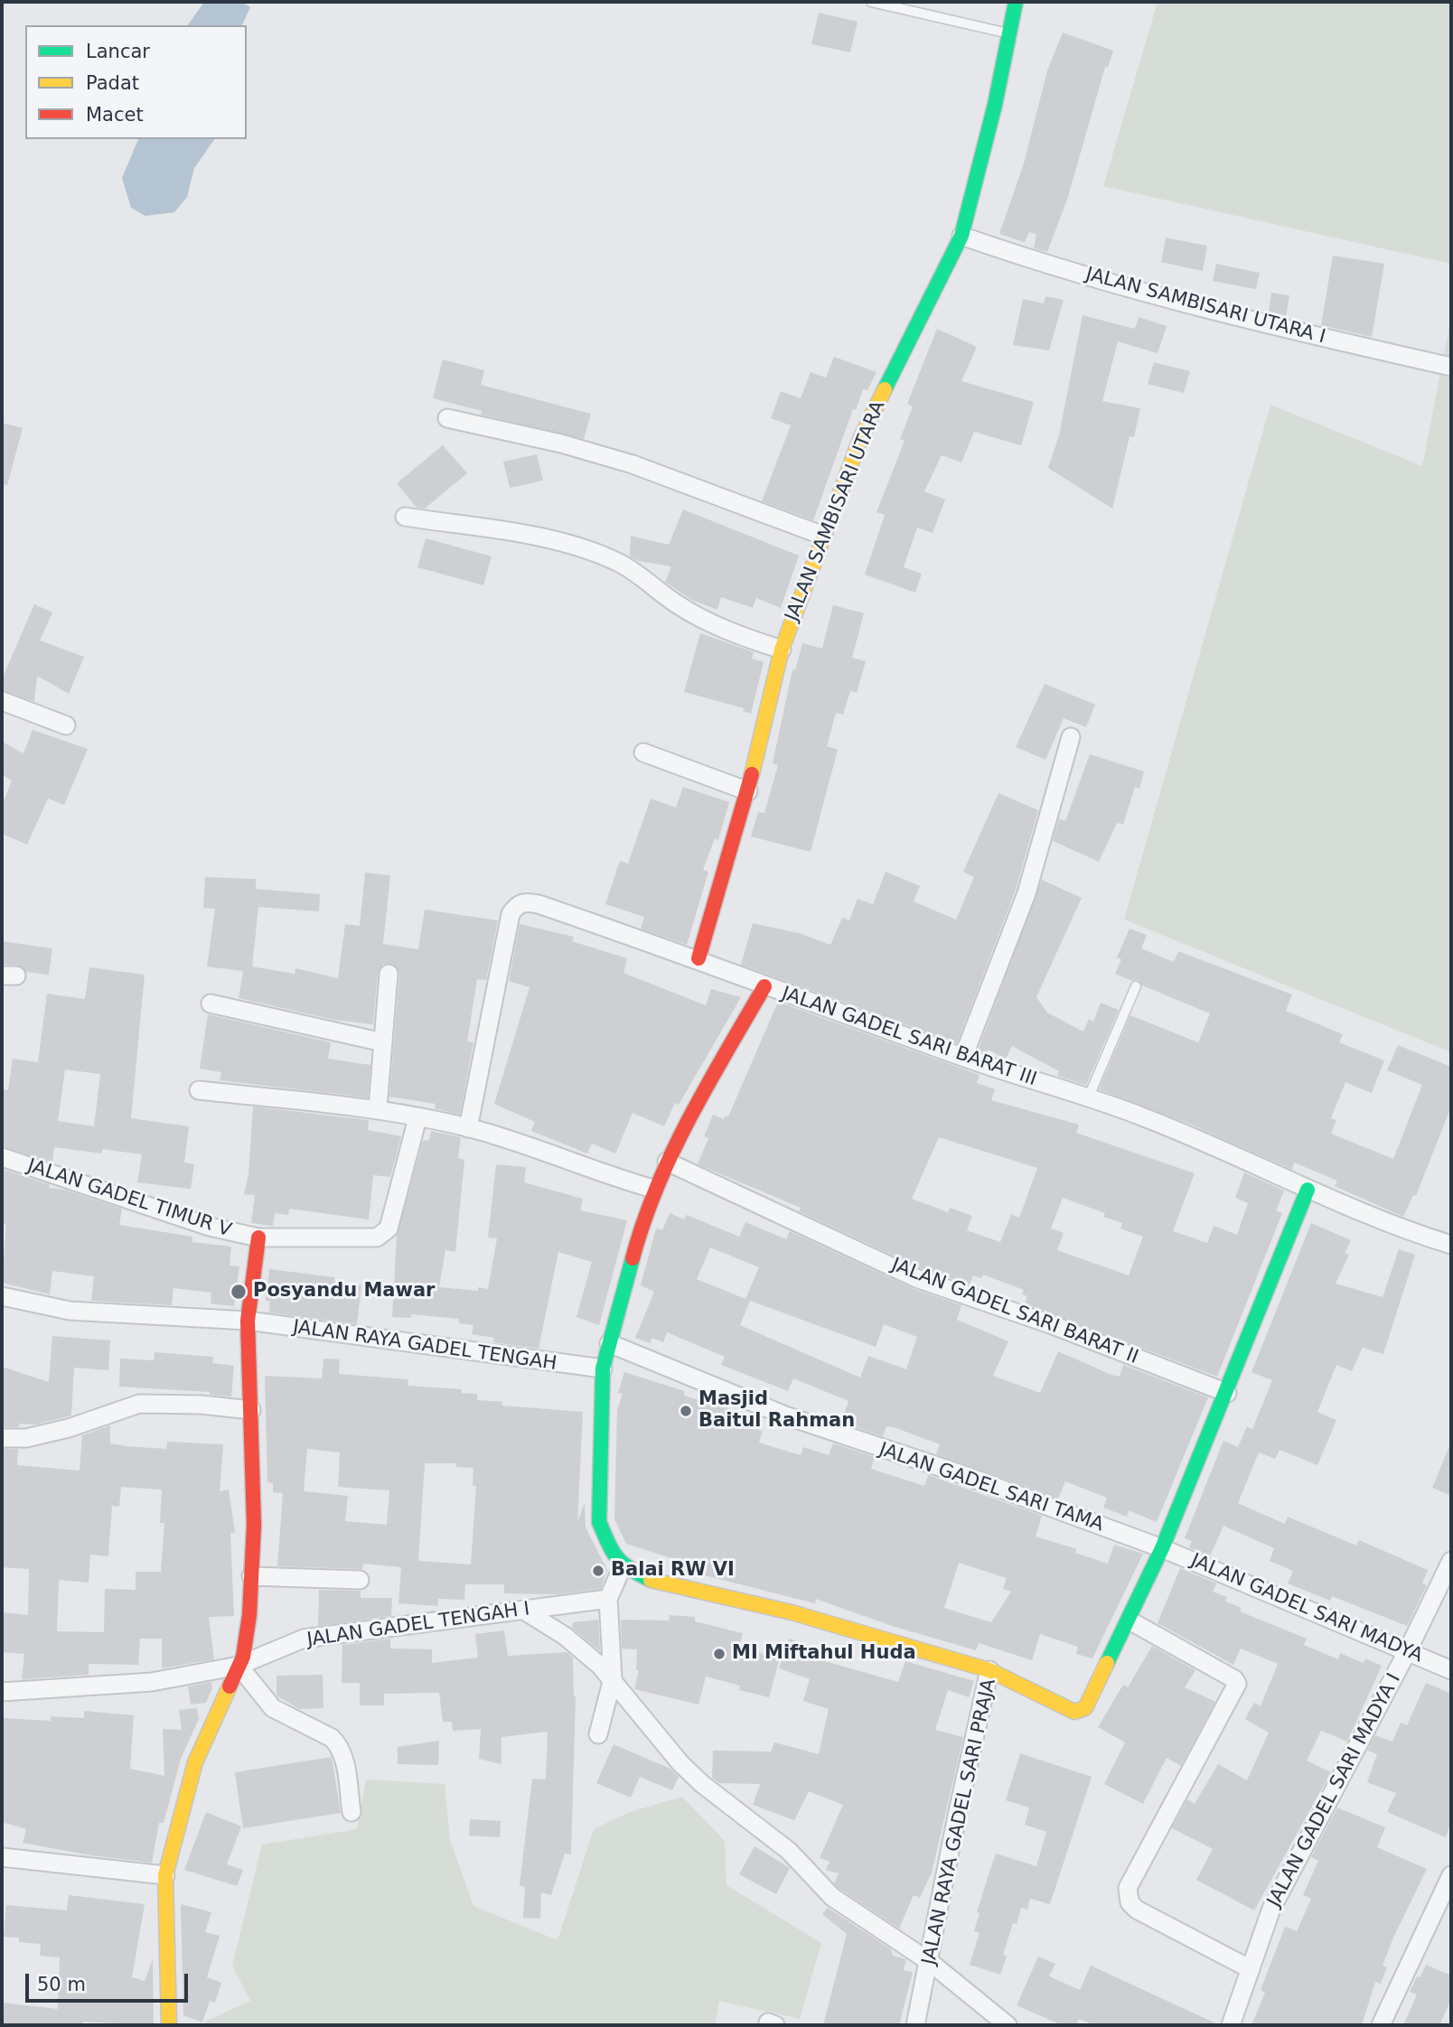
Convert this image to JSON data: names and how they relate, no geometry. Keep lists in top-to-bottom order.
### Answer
{
  "streets": {
    "street": [
      "JALAN SAMBISARI UTARA I",
      "JALAN SAMBISARI UTARA",
      "JALAN GADEL SARI BARAT III",
      "JALAN GADEL TIMUR V",
      "JALAN GADEL SARI BARAT II",
      "JALAN RAYA GADEL TENGAH",
      "JALAN GADEL SARI TAMA",
      "JALAN GADEL SARI MADYA",
      "JALAN GADEL TENGAH I",
      "JALAN GADEL SARI MADYA I",
      "JALAN RAYA GADEL SARI PRAJA"
    ]
  },
  "crossings": [
    ["JALAN SAMBISARI UTARA I", "JALAN SAMBISARI UTARA"],
    ["JALAN SAMBISARI UTARA", "JALAN GADEL SARI BARAT III"],
    ["JALAN GADEL SARI TAMA", "JALAN GADEL SARI MADYA"],
    ["JALAN GADEL SARI TAMA", "JALAN RAYA GADEL SARI PRAJA"],
    ["JALAN GADEL SARI MADYA", "JALAN GADEL SARI MADYA I"],
    ["JALAN GADEL SARI MADYA", "JALAN RAYA GADEL SARI PRAJA"]
  ],
  "places": [
    "Posyandu Mawar",
    "Masjid Baitul Rahman",
    "Balai RW VI",
    "MI Miftahul Huda"
  ],
  "legend": ["Lancar", "Padat", "Macet"],
  "scale_bar": "50 m"
}
